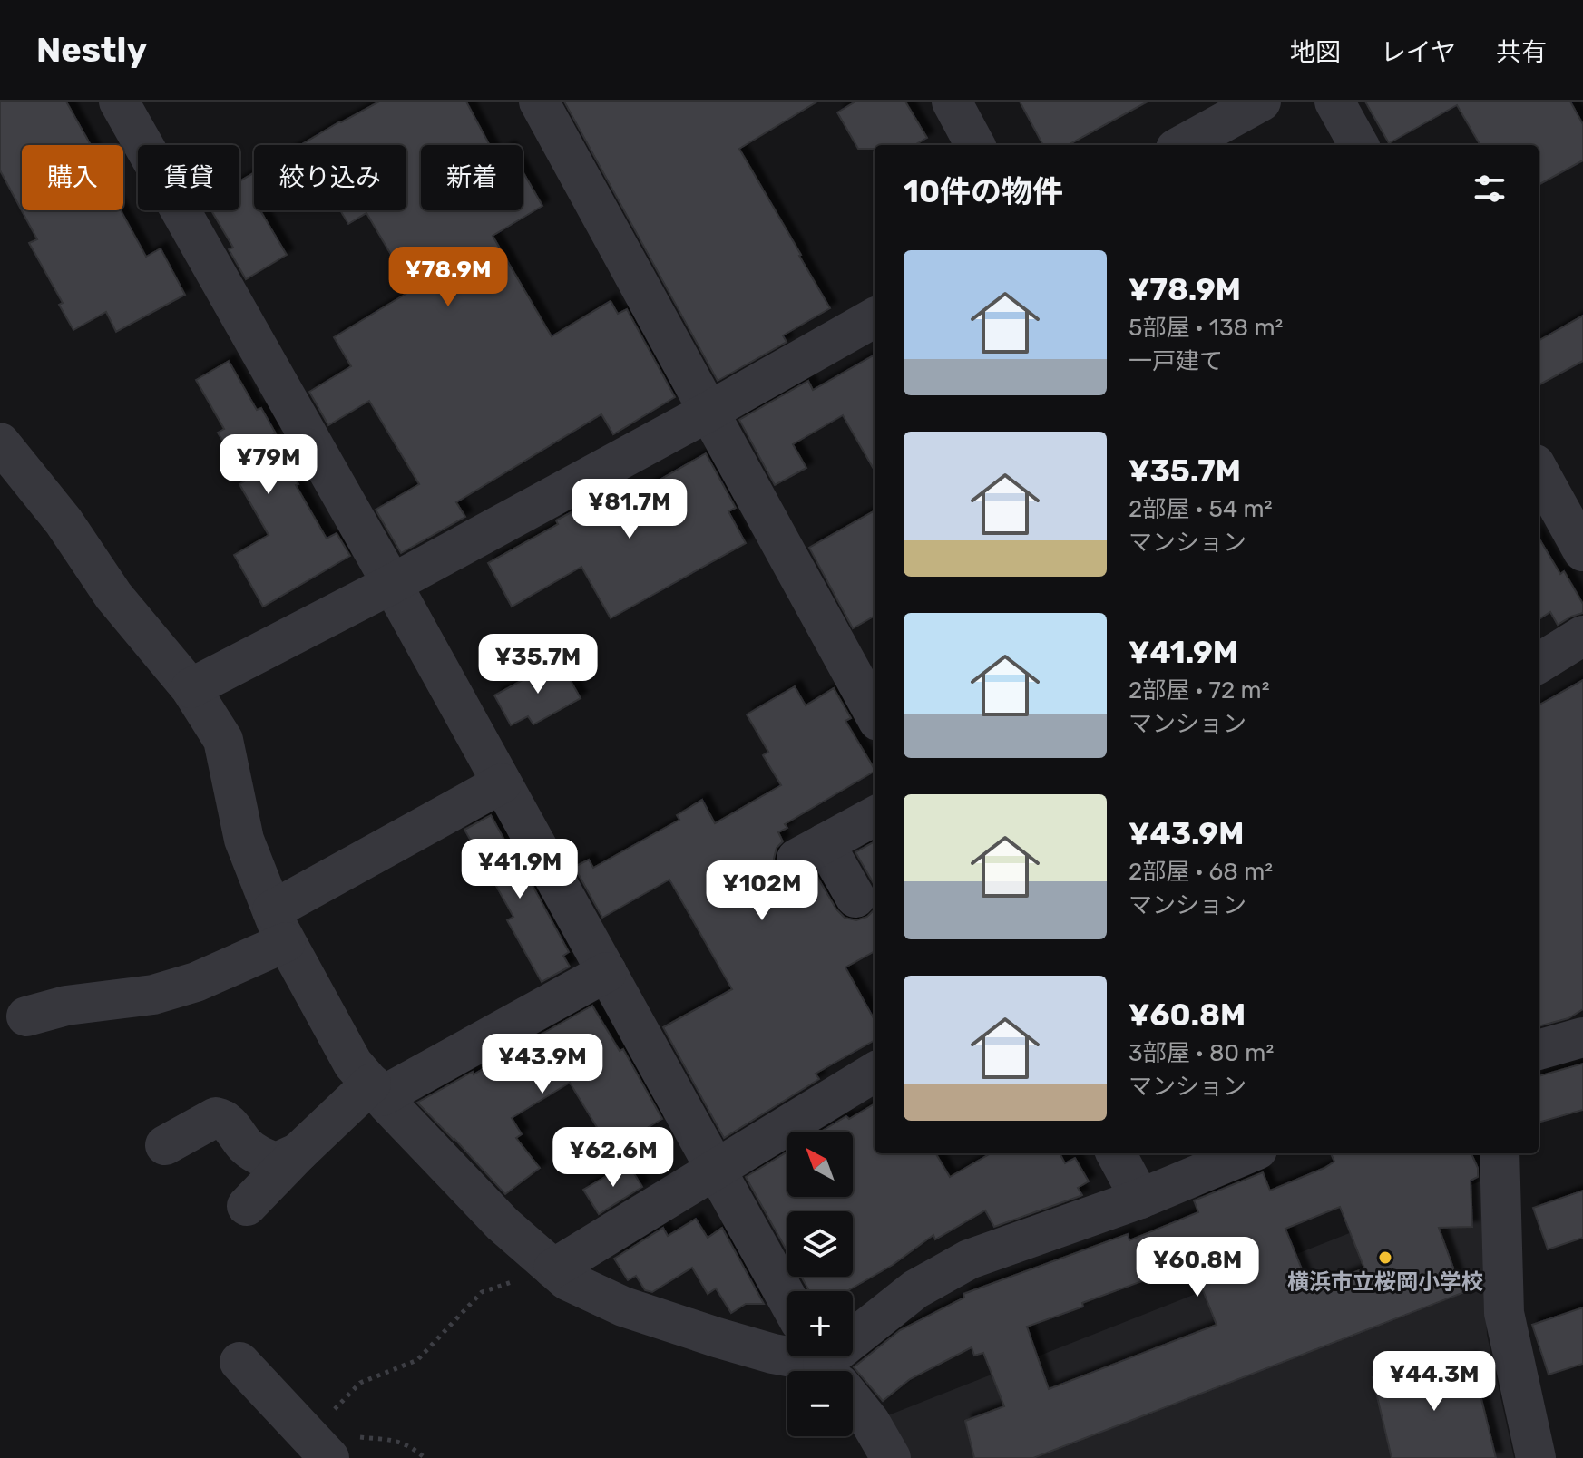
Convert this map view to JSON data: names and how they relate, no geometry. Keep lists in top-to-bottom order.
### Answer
{
  "places": ["横浜市立桜岡小学校"],
  "north": "top left",
  "page": {
    "header": "Nestly",
    "nav": ["地図", "レイヤ", "共有"],
    "chip": [
      "購入",
      "賃貸",
      "絞り込み",
      "新着"
    ],
    "heading": "10件の物件",
    "list": [
      {
        "name": "¥78.9M",
        "note": "5部屋 · 138 m² · 一戸建て"
      },
      {
        "name": "¥35.7M",
        "note": "2部屋 · 54 m² · マンション"
      },
      {
        "name": "¥41.9M",
        "note": "2部屋 · 72 m² · マンション"
      },
      {
        "name": "¥43.9M",
        "note": "2部屋 · 68 m² · マンション"
      },
      {
        "name": "¥60.8M",
        "note": "3部屋 · 80 m² · マンション"
      }
    ],
    "price": [
      "¥78.9M",
      "¥79M",
      "¥81.7M",
      "¥35.7M",
      "¥41.9M",
      "¥102M",
      "¥43.9M",
      "¥62.6M",
      "¥60.8M",
      "¥44.3M"
    ],
    "map_buttons": ["+", "−"]
  }
}
